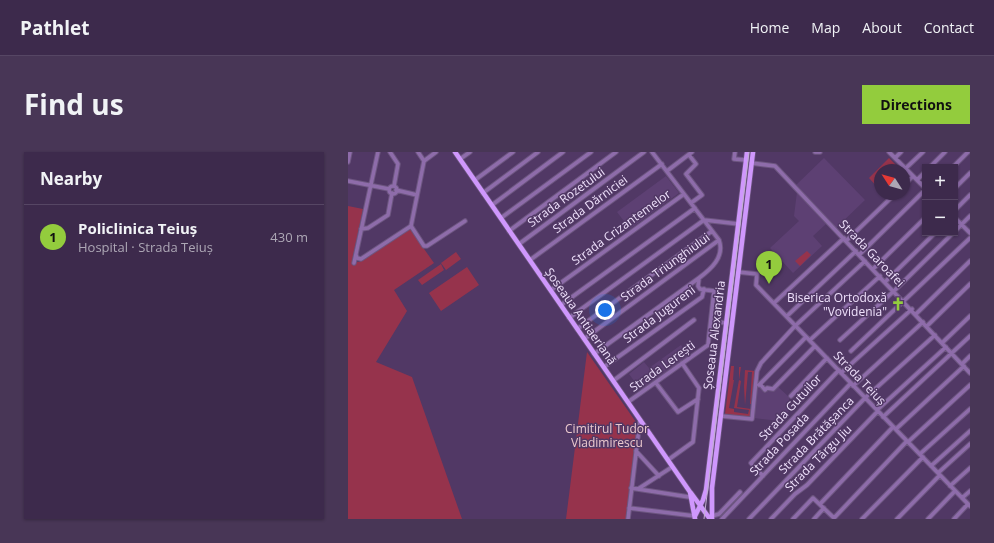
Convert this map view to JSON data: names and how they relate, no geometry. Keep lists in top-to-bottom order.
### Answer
{
  "streets": {
    "main road": ["Șoseaua Antiaeriană", "Șoseaua Alexandria"],
    "street": [
      "Strada Rozetului",
      "Strada Dărniciei",
      "Strada Crizantemelor",
      "Strada Garoafei",
      "Strada Triunghiului",
      "Strada Jugureni",
      "Strada Lerești",
      "Strada Teiuș",
      "Strada Gutuilor",
      "Strada Brătășanca",
      "Strada Posada",
      "Strada Târgu Jiu"
    ]
  },
  "crossings": [
    ["Strada Rozetului", "Șoseaua Antiaeriană"],
    ["Strada Dărniciei", "Șoseaua Antiaeriană"],
    ["Strada Crizantemelor", "Șoseaua Antiaeriană"],
    ["Strada Garoafei", "Șoseaua Alexandria"],
    ["Strada Garoafei", "Strada Gutuilor"],
    ["Strada Garoafei", "Strada Brătășanca"],
    ["Strada Garoafei", "Strada Posada"],
    ["Strada Garoafei", "Strada Târgu Jiu"],
    ["Strada Triunghiului", "Șoseaua Antiaeriană"],
    ["Strada Jugureni", "Șoseaua Antiaeriană"],
    ["Strada Jugureni", "Strada Lerești"],
    ["Șoseaua Antiaeriană", "Șoseaua Alexandria"],
    ["Șoseaua Antiaeriană", "Strada Lerești"],
    ["Șoseaua Alexandria", "Strada Teiuș"],
    ["Strada Teiuș", "Strada Gutuilor"],
    ["Strada Teiuș", "Strada Brătășanca"],
    ["Strada Teiuș", "Strada Posada"],
    ["Strada Teiuș", "Strada Târgu Jiu"],
    ["Strada Gutuilor", "Strada Posada"]
  ],
  "parks": ["Cimitirul Tudor Vladimirescu"],
  "places": {
    "church": ["Biserica Ortodoxă \"Vovidenia\""]
  },
  "north": "top left",
  "page": {
    "header": "Pathlet",
    "nav": [
      "Home",
      "Map",
      "About",
      "Contact"
    ],
    "title": "Find us",
    "buttons": "Directions",
    "heading": "Nearby",
    "map_buttons": ["+", "−"],
    "list": [
      {
        "mark": "1",
        "name": "Policlinica Teiuș",
        "note": "Hospital · Strada Teiuș",
        "value": "430 m"
      }
    ],
    "pins": "1"
  }
}
